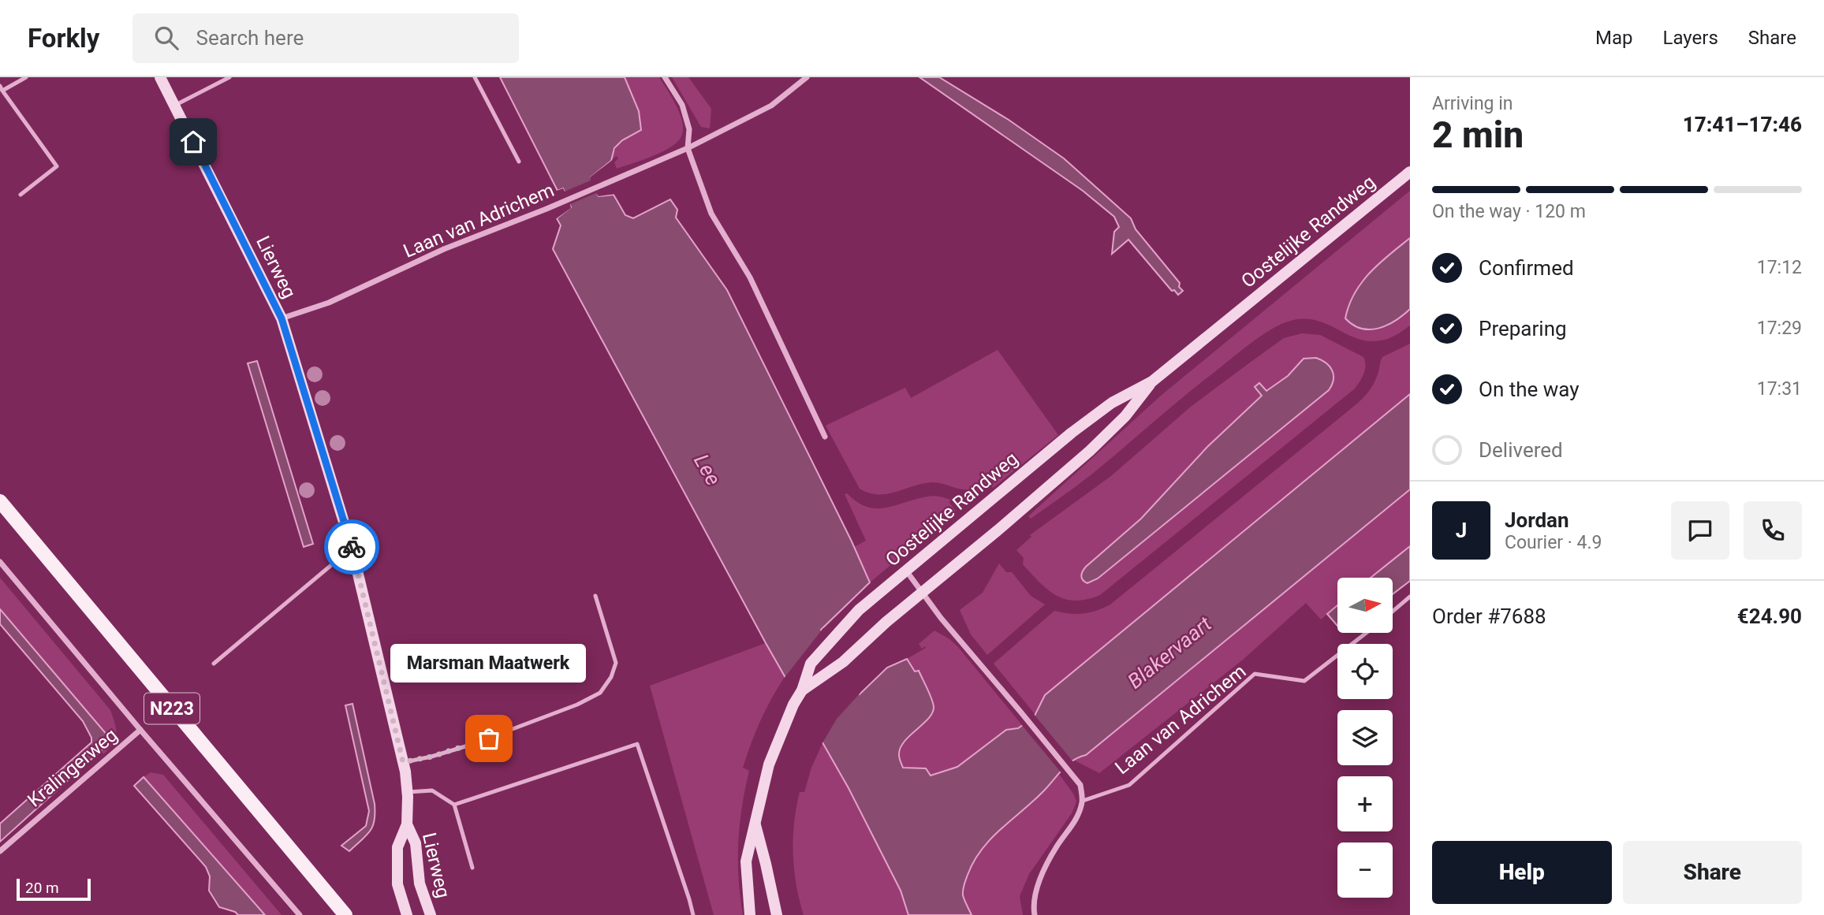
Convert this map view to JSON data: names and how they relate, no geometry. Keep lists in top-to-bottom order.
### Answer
{
  "streets": {
    "main road": ["Oostelijke Randweg", "Lierweg", "N223"],
    "street": ["Laan van Adrichem", "Kralingerweg"]
  },
  "crossings": [
    ["Laan van Adrichem", "Lierweg"]
  ],
  "water": ["Lee", "Blakervaart"],
  "places": ["Marsman Maatwerk"],
  "scale_bar": "20 m",
  "north": "right",
  "page": {
    "header": "Forkly",
    "search": "Search here",
    "nav": ["Map", "Layers", "Share"],
    "heading": ["2 min", "Arriving in", "17:41–17:46"],
    "panel": [
      "Jordan",
      "Courier · 4.9",
      "Order #7688",
      "€24.90"
    ],
    "bar": "On the way · 120 m",
    "list": [
      ["Confirmed", "17:12"],
      ["Preparing", "17:29"],
      ["On the way", "17:31"],
      "Delivered"
    ],
    "round": "J",
    "map_buttons": ["+", "−"],
    "bubble": "Marsman Maatwerk",
    "buttons": ["Help", "Share"],
    "scale": "20 m"
  }
}
